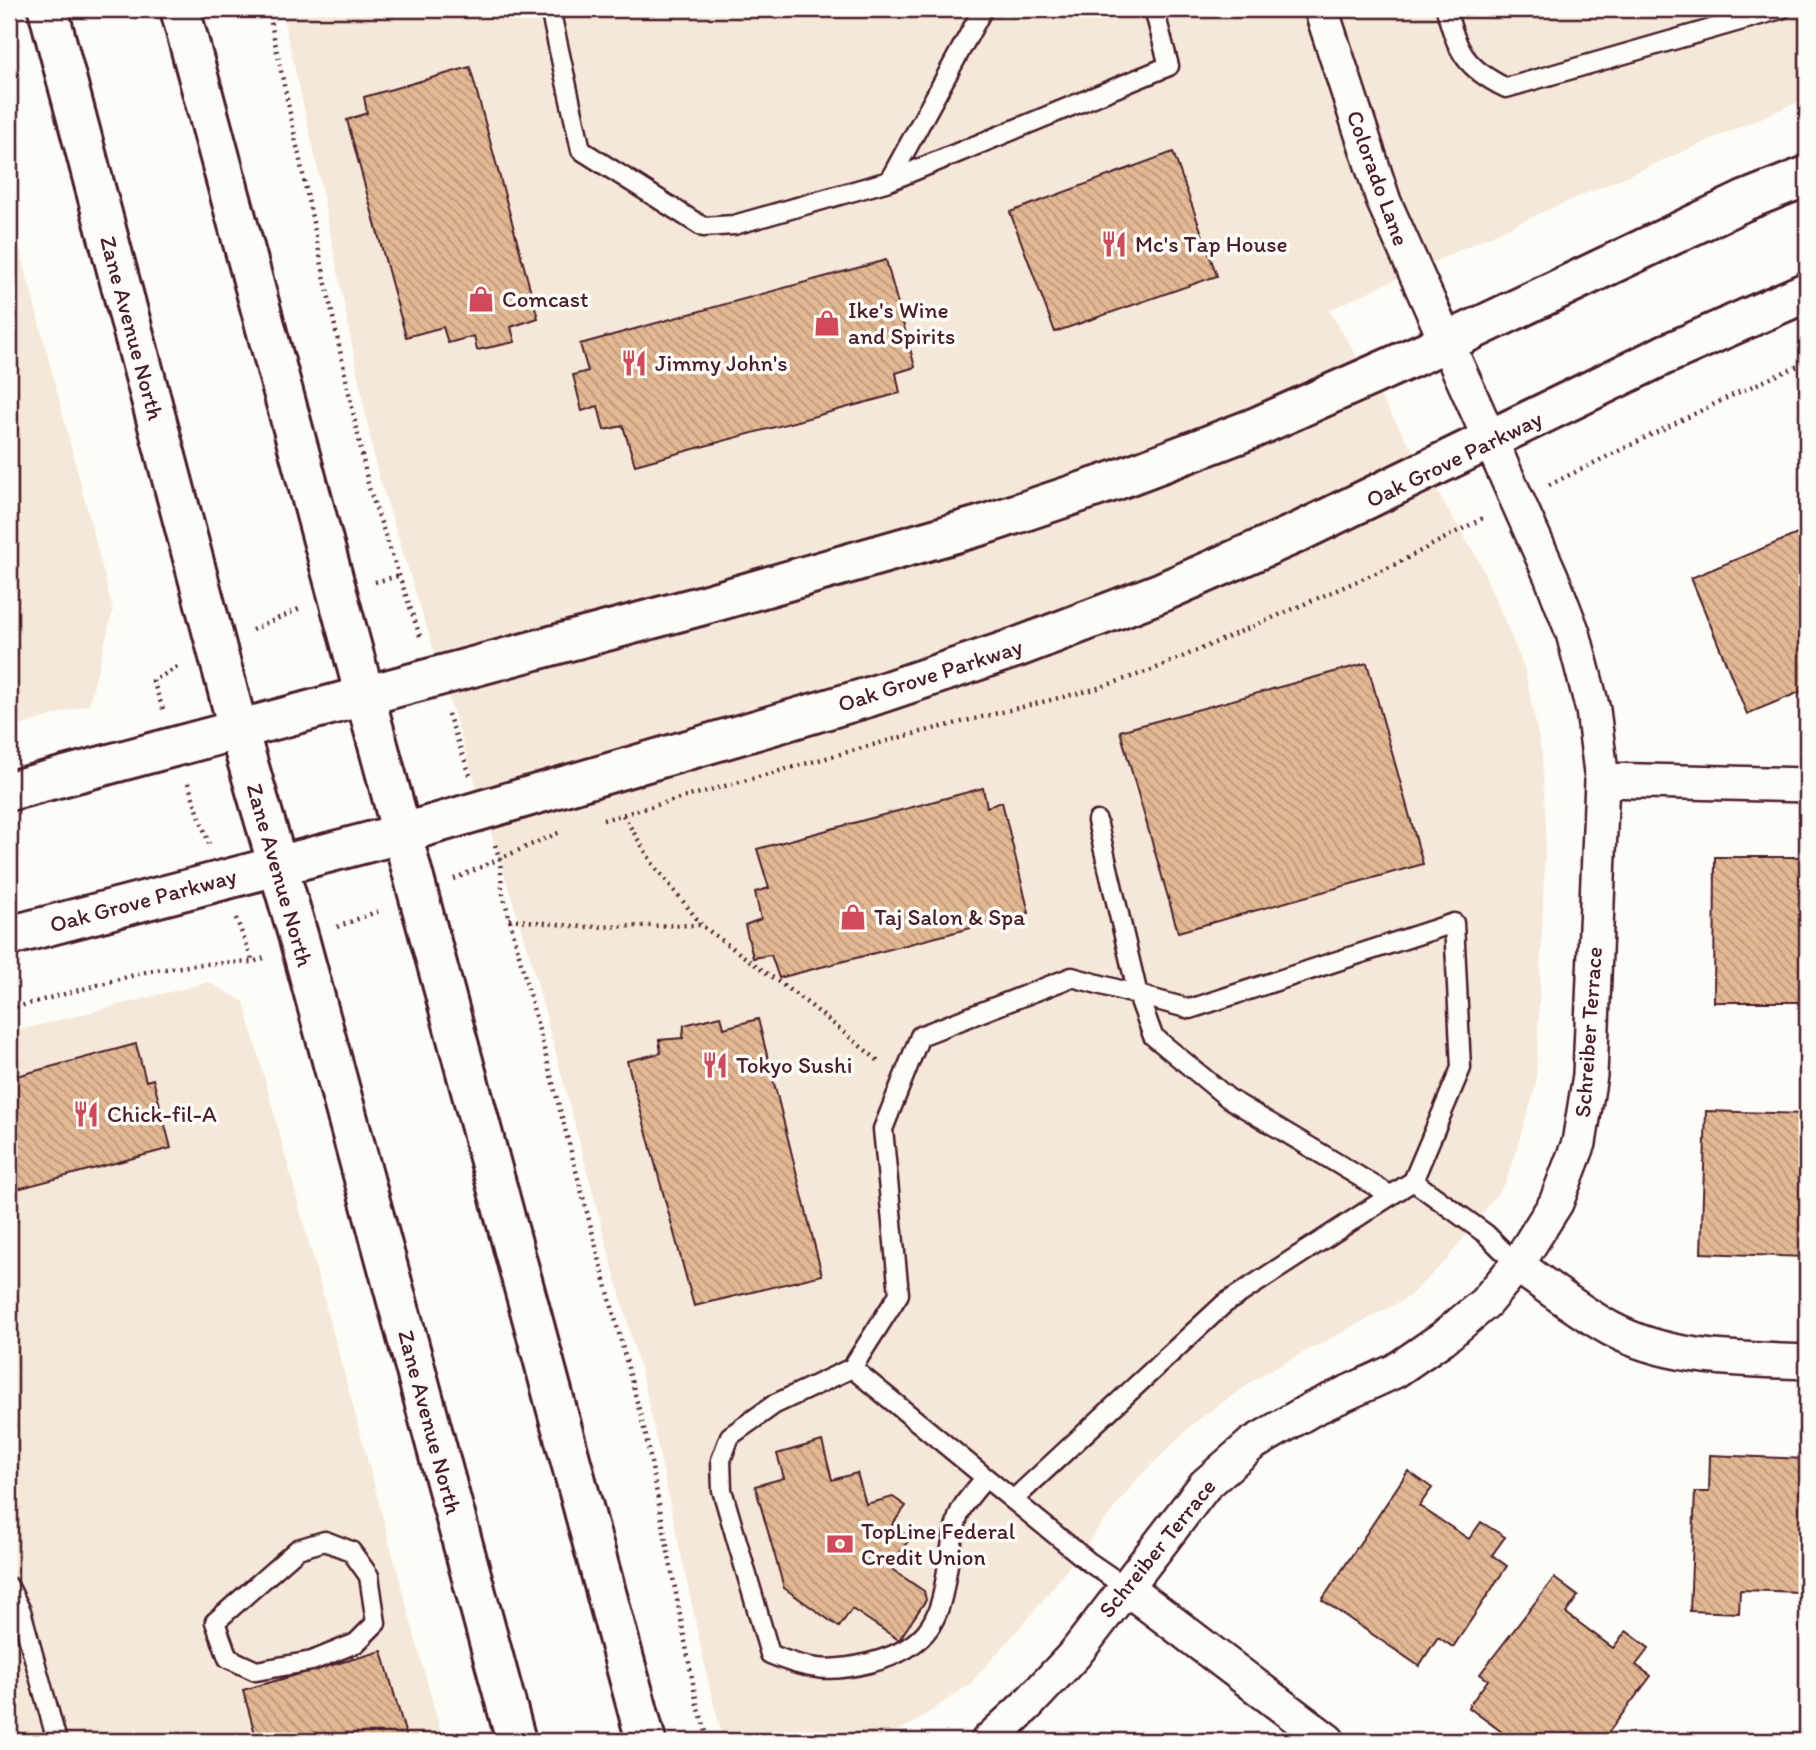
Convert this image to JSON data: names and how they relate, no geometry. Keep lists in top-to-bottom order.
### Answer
{
  "streets": {
    "street": [
      "Colorado Lane",
      "Zane Avenue North",
      "Oak Grove Parkway",
      "Schreiber Terrace"
    ]
  },
  "crossings": [
    ["Colorado Lane", "Schreiber Terrace"],
    ["Zane Avenue North", "Oak Grove Parkway"],
    ["Oak Grove Parkway", "Schreiber Terrace"]
  ],
  "places": {
    "restaurant": [
      "Mc's Tap House",
      "Jimmy John's",
      "Tokyo Sushi",
      "Chick-fil-A"
    ],
    "shop": ["Comcast", "Ike's Wine and Spirits", "Taj Salon & Spa"],
    "bank": ["TopLine Federal Credit Union"]
  }
}
